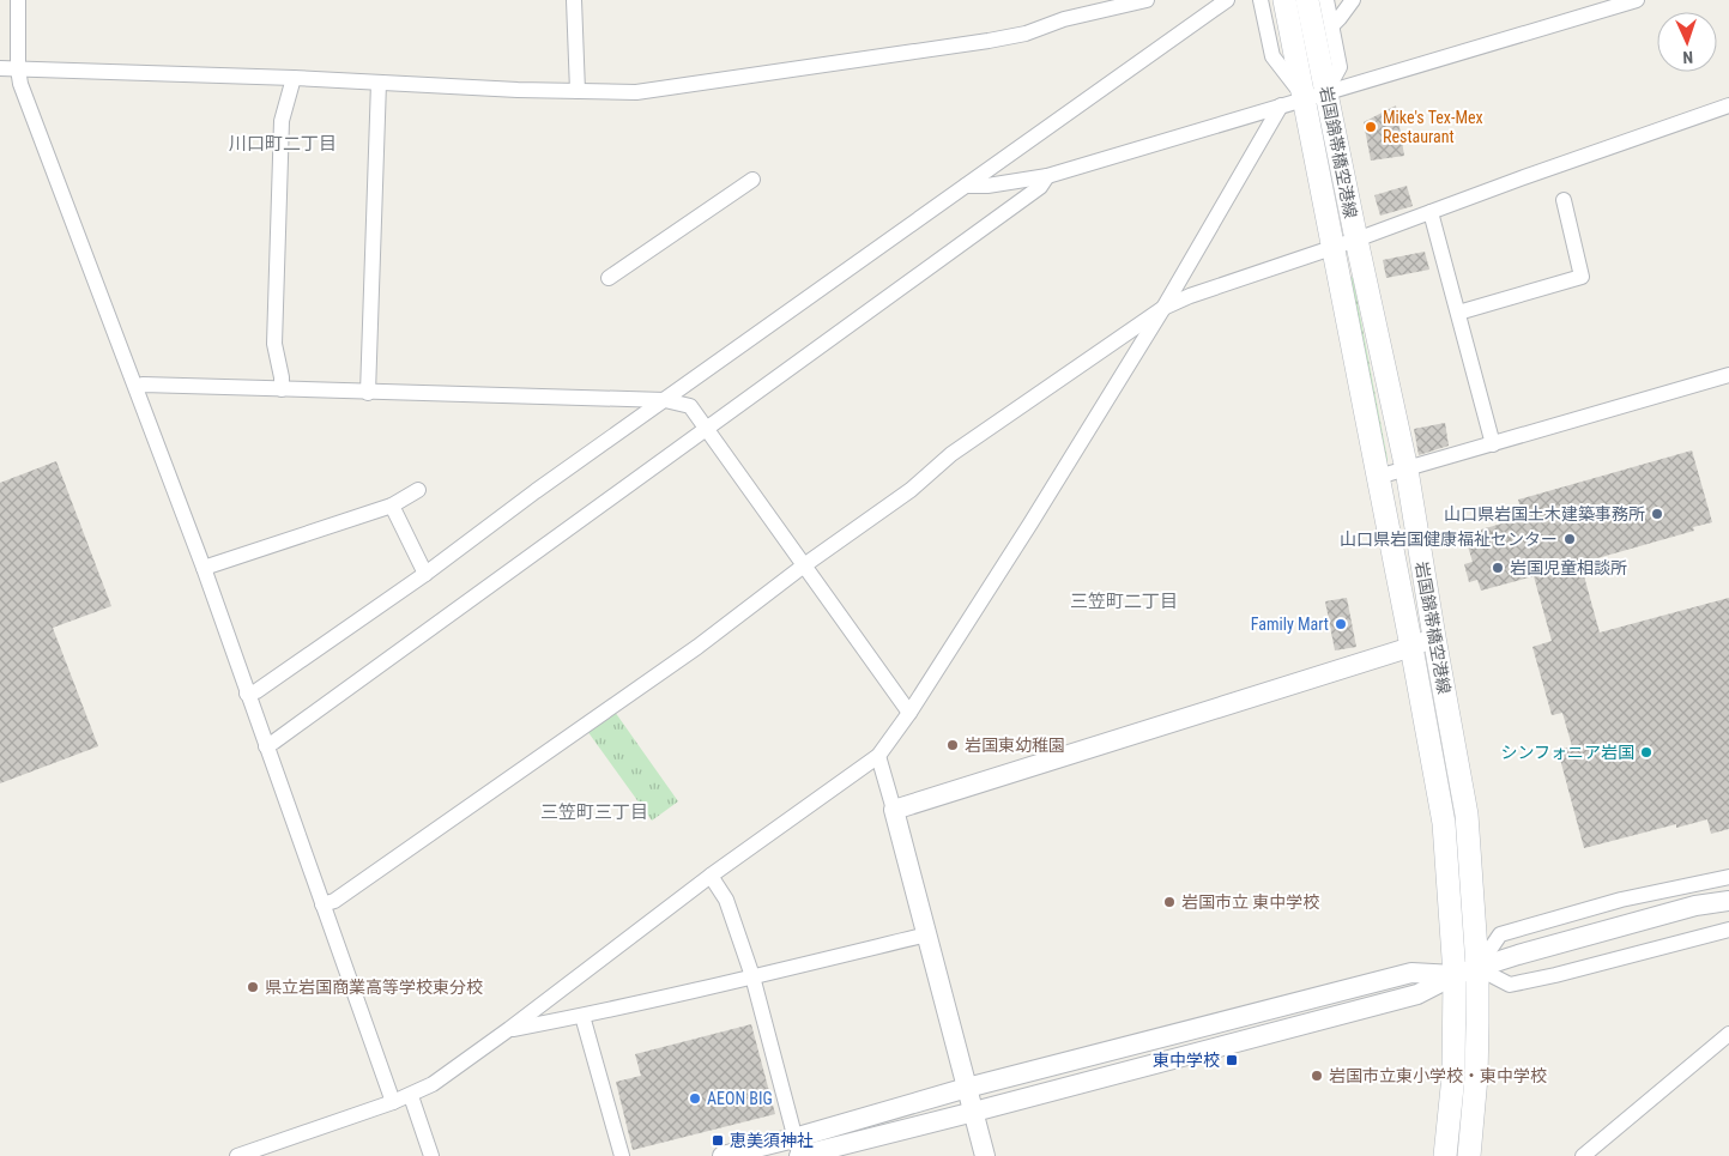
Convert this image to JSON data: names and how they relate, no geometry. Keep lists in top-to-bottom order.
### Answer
{
  "streets": {
    "main road": ["岩国錦帯橋空港線"]
  },
  "districts": ["川口町二丁目", "三笠町二丁目", "三笠町三丁目"],
  "places": {
    "other": [
      "Mike's Tex-Mex Restaurant",
      "山口県岩国土木建築事務所",
      "山口県岩国健康福祉センター",
      "岩国児童相談所",
      "Family Mart",
      "岩国東幼稚園",
      "シンフォニア岩国",
      "岩国市立 東中学校",
      "県立岩国商業高等学校東分校",
      "岩国市立東小学校・東中学校",
      "AEON BIG"
    ],
    "transit": ["東中学校", "恵美須神社"]
  },
  "north": "bottom"
}
